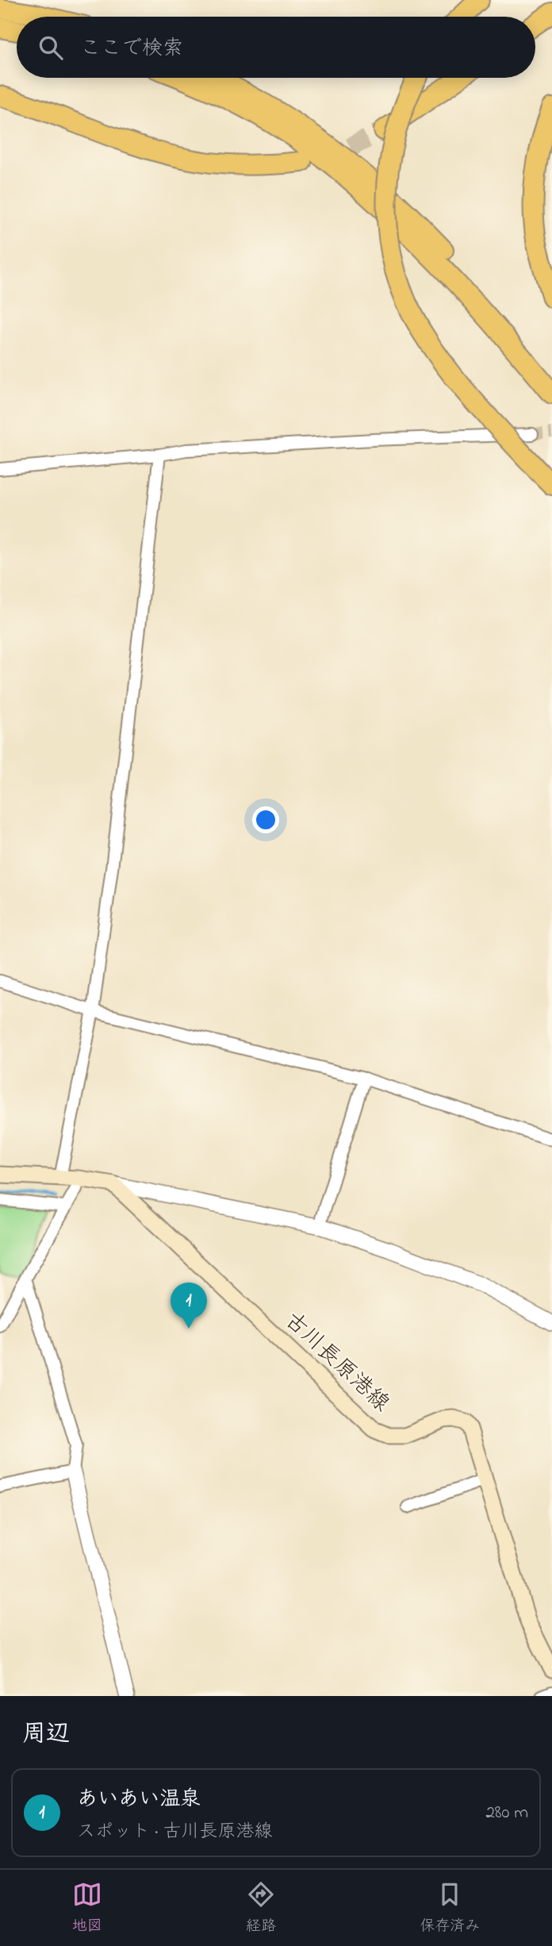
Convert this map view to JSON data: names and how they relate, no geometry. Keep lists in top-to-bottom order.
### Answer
{
  "streets": {
    "main road": ["古川長原港線"]
  },
  "page": {
    "search": "ここで検索",
    "pins": "1",
    "heading": "周辺",
    "list": [
      {
        "mark": "1",
        "name": "あいあい温泉",
        "note": "スポット · 古川長原港線",
        "value": "280 m"
      }
    ],
    "nav": ["地図", "経路", "保存済み"]
  }
}
